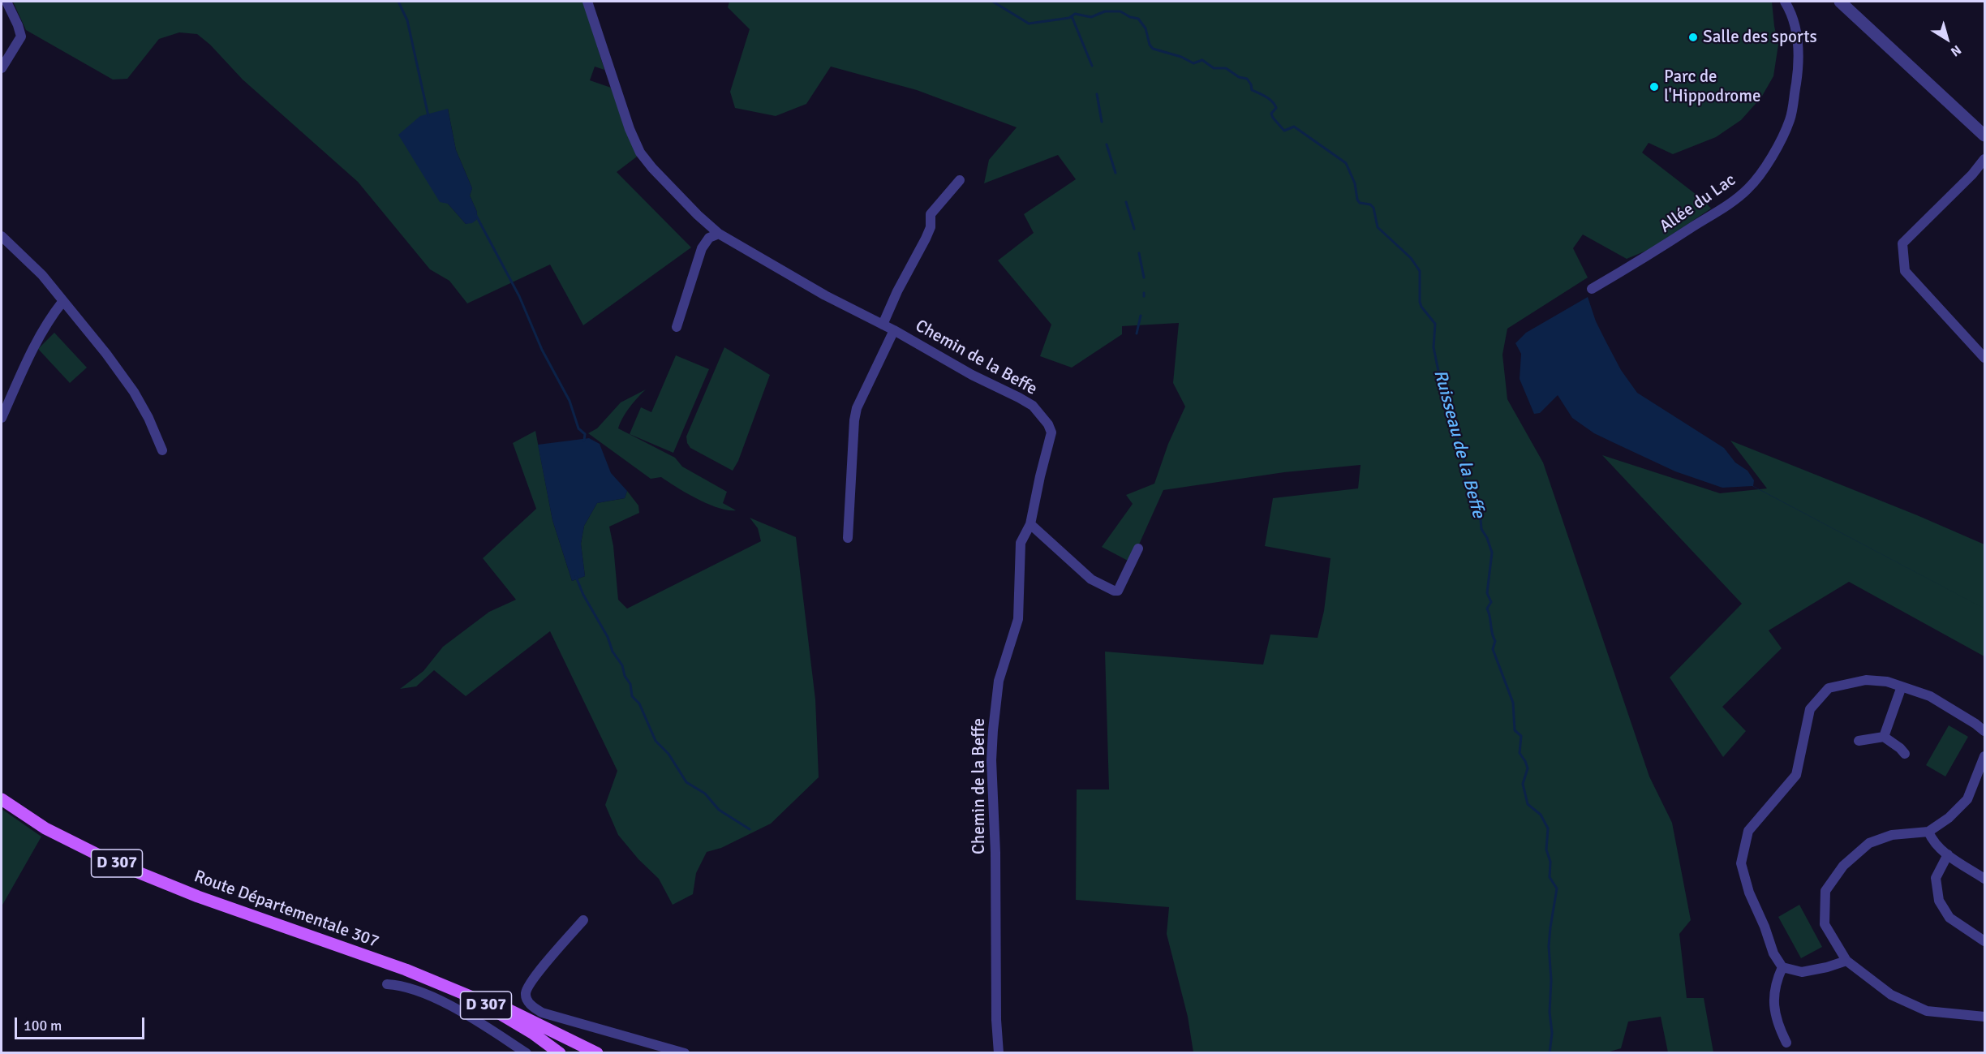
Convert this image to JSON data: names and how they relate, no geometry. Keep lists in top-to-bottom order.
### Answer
{
  "streets": {
    "main road": ["D 307", "Route Départementale 307"],
    "street": ["Allée du Lac", "Chemin de la Beffe"]
  },
  "water": ["Ruisseau de la Beffe"],
  "places": ["Salle des sports", "Parc de l'Hippodrome"],
  "scale_bar": "100 m",
  "north": "bottom right"
}
